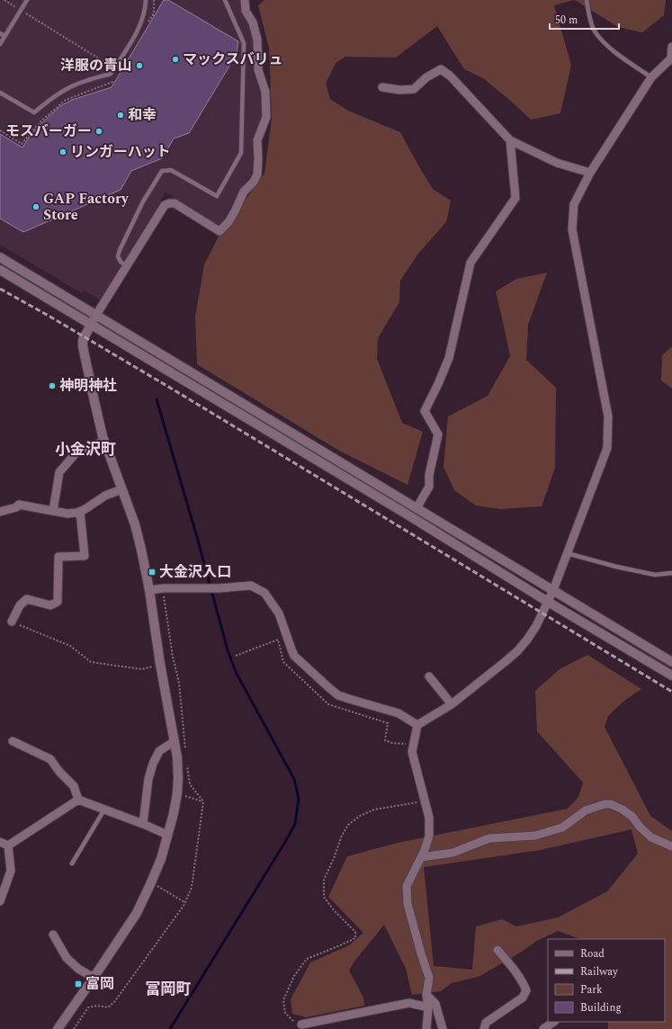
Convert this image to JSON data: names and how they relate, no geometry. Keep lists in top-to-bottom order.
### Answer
{
  "districts": ["小金沢町", "富岡町"],
  "places": {
    "other": [
      "マックスバリュ",
      "洋服の青山",
      "和幸",
      "モスバーガー",
      "リンガーハット",
      "GAP Factory Store",
      "神明神社"
    ],
    "transit": ["大金沢入口", "富岡"]
  },
  "legend": [
    "Road",
    "Railway",
    "Park",
    "Building"
  ],
  "scale_bar": "50 m"
}
